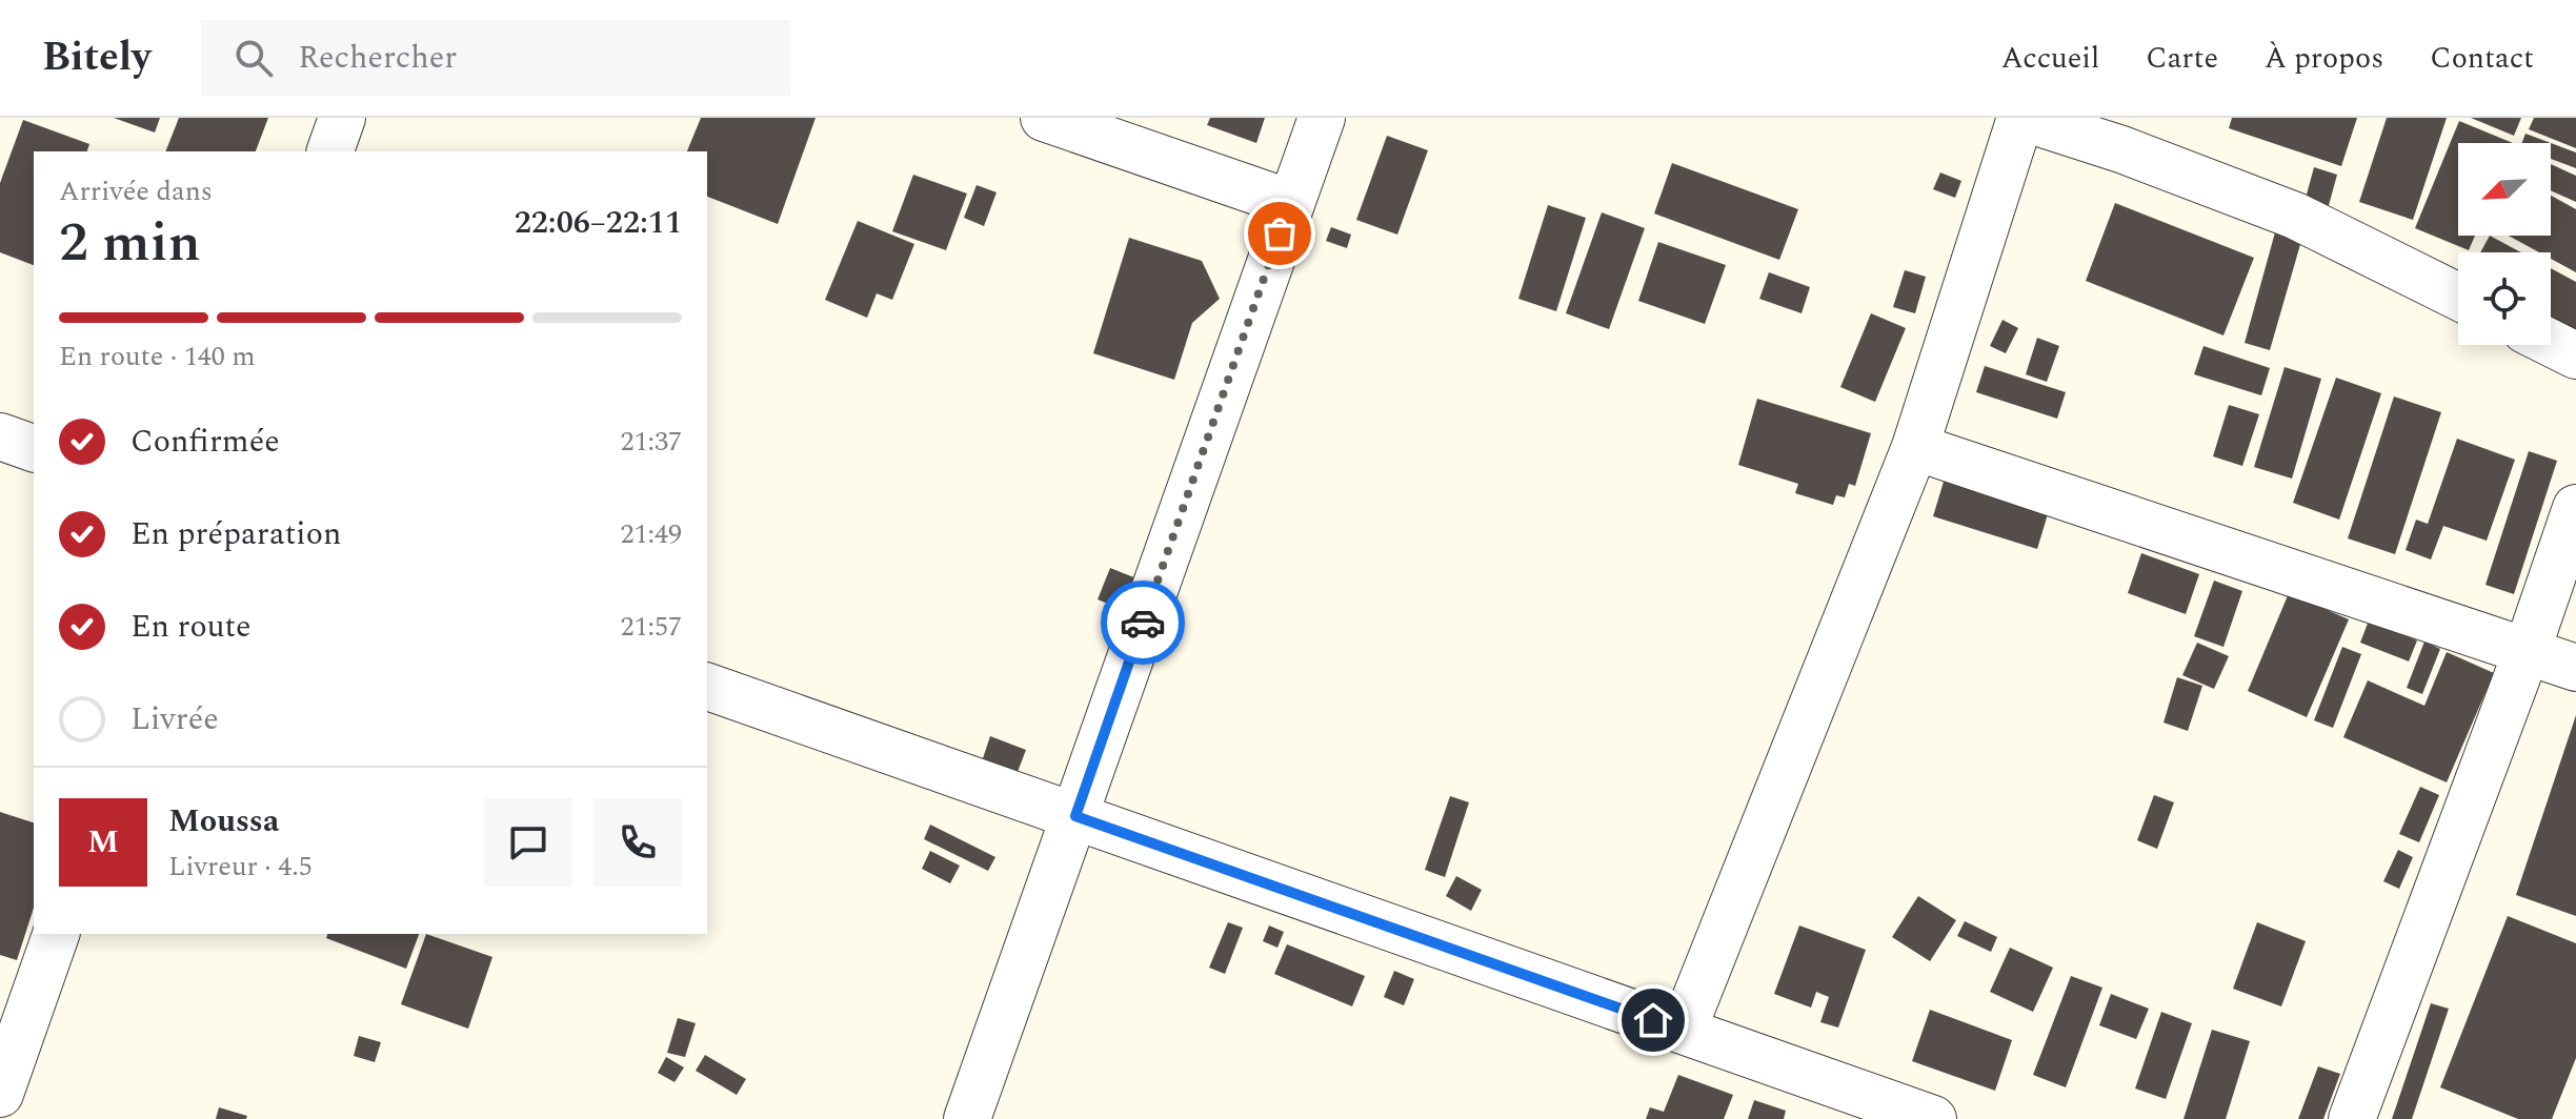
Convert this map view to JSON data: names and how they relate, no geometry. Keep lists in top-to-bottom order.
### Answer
{
  "north": "bottom left",
  "page": {
    "header": "Bitely",
    "search": "Rechercher",
    "nav": [
      "Accueil",
      "Carte",
      "À propos",
      "Contact"
    ],
    "heading": ["2 min", "Arrivée dans", "22:06–22:11"],
    "panel": ["Moussa", "Livreur · 4.5"],
    "bar": "En route · 140 m",
    "list": [
      ["Confirmée", "21:37"],
      ["En préparation", "21:49"],
      ["En route", "21:57"],
      "Livrée"
    ],
    "round": "M"
  }
}
